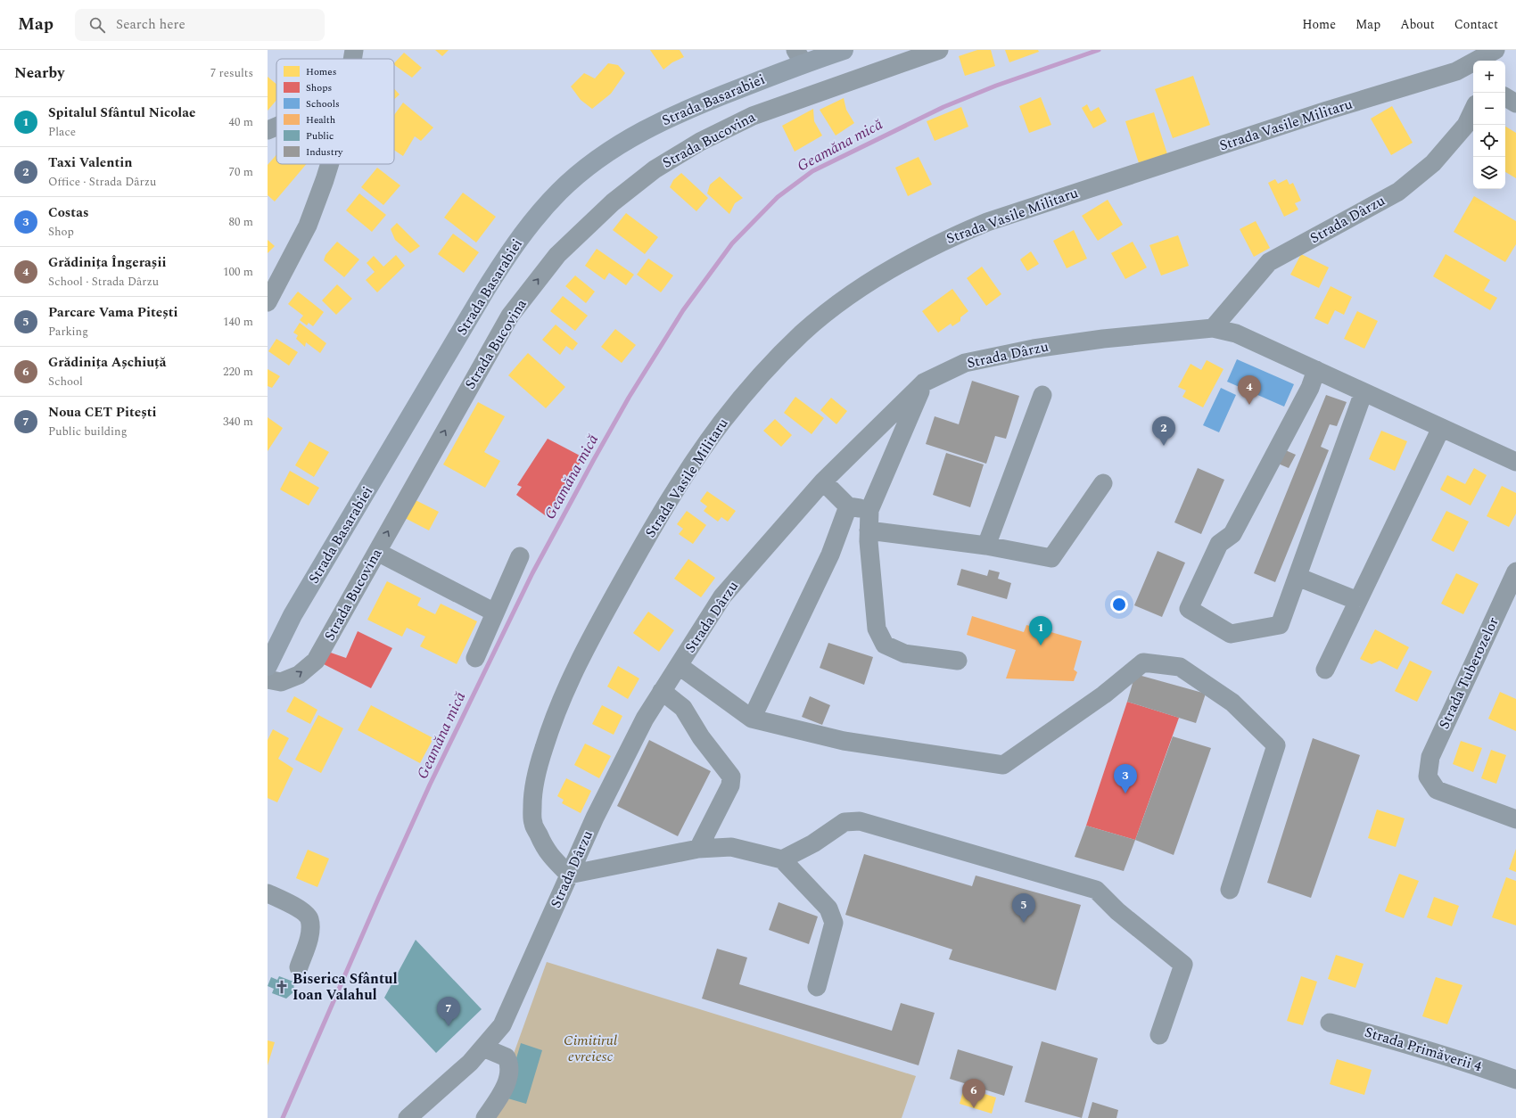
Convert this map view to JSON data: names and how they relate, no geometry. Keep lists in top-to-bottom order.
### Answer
{
  "streets": {
    "main road": ["Strada Basarabiei"],
    "street": [
      "Strada Vasile Militaru",
      "Strada Bucovina",
      "Strada Dârzu",
      "Strada Tuberozelor",
      "Strada Primăverii 4"
    ]
  },
  "crossings": [
    ["Strada Vasile Militaru", "Strada Dârzu"]
  ],
  "one_way": ["Strada Bucovina"],
  "water": ["Geamăna mică"],
  "parks": ["Cimitirul evreiesc"],
  "places": {
    "church": ["Biserica Sfântul Ioan Valahul"]
  },
  "legend": [
    "Homes",
    "Shops",
    "Schools",
    "Health",
    "Public",
    "Industry"
  ],
  "page": {
    "header": "Map",
    "search": "Search here",
    "nav": [
      "Home",
      "Map",
      "About",
      "Contact"
    ],
    "heading": ["Nearby", "7 results"],
    "map_buttons": ["+", "−"],
    "list": [
      {
        "mark": "1",
        "name": "Spitalul Sfântul Nicolae",
        "note": "Place",
        "value": "40 m"
      },
      {
        "mark": "2",
        "name": "Taxi Valentin",
        "note": "Office · Strada Dârzu",
        "value": "70 m"
      },
      {
        "mark": "3",
        "name": "Costas",
        "note": "Shop",
        "value": "80 m"
      },
      {
        "mark": "4",
        "name": "Grădinița Îngerașii",
        "note": "School · Strada Dârzu",
        "value": "100 m"
      },
      {
        "mark": "5",
        "name": "Parcare Vama Pitești",
        "note": "Parking",
        "value": "140 m"
      },
      {
        "mark": "6",
        "name": "Grădinița Așchiuță",
        "note": "School",
        "value": "220 m"
      },
      {
        "mark": "7",
        "name": "Noua CET Pitești",
        "note": "Public building",
        "value": "340 m"
      }
    ],
    "pins": [
      "4",
      "2",
      "1",
      "3",
      "5",
      "7",
      "6"
    ]
  }
}
